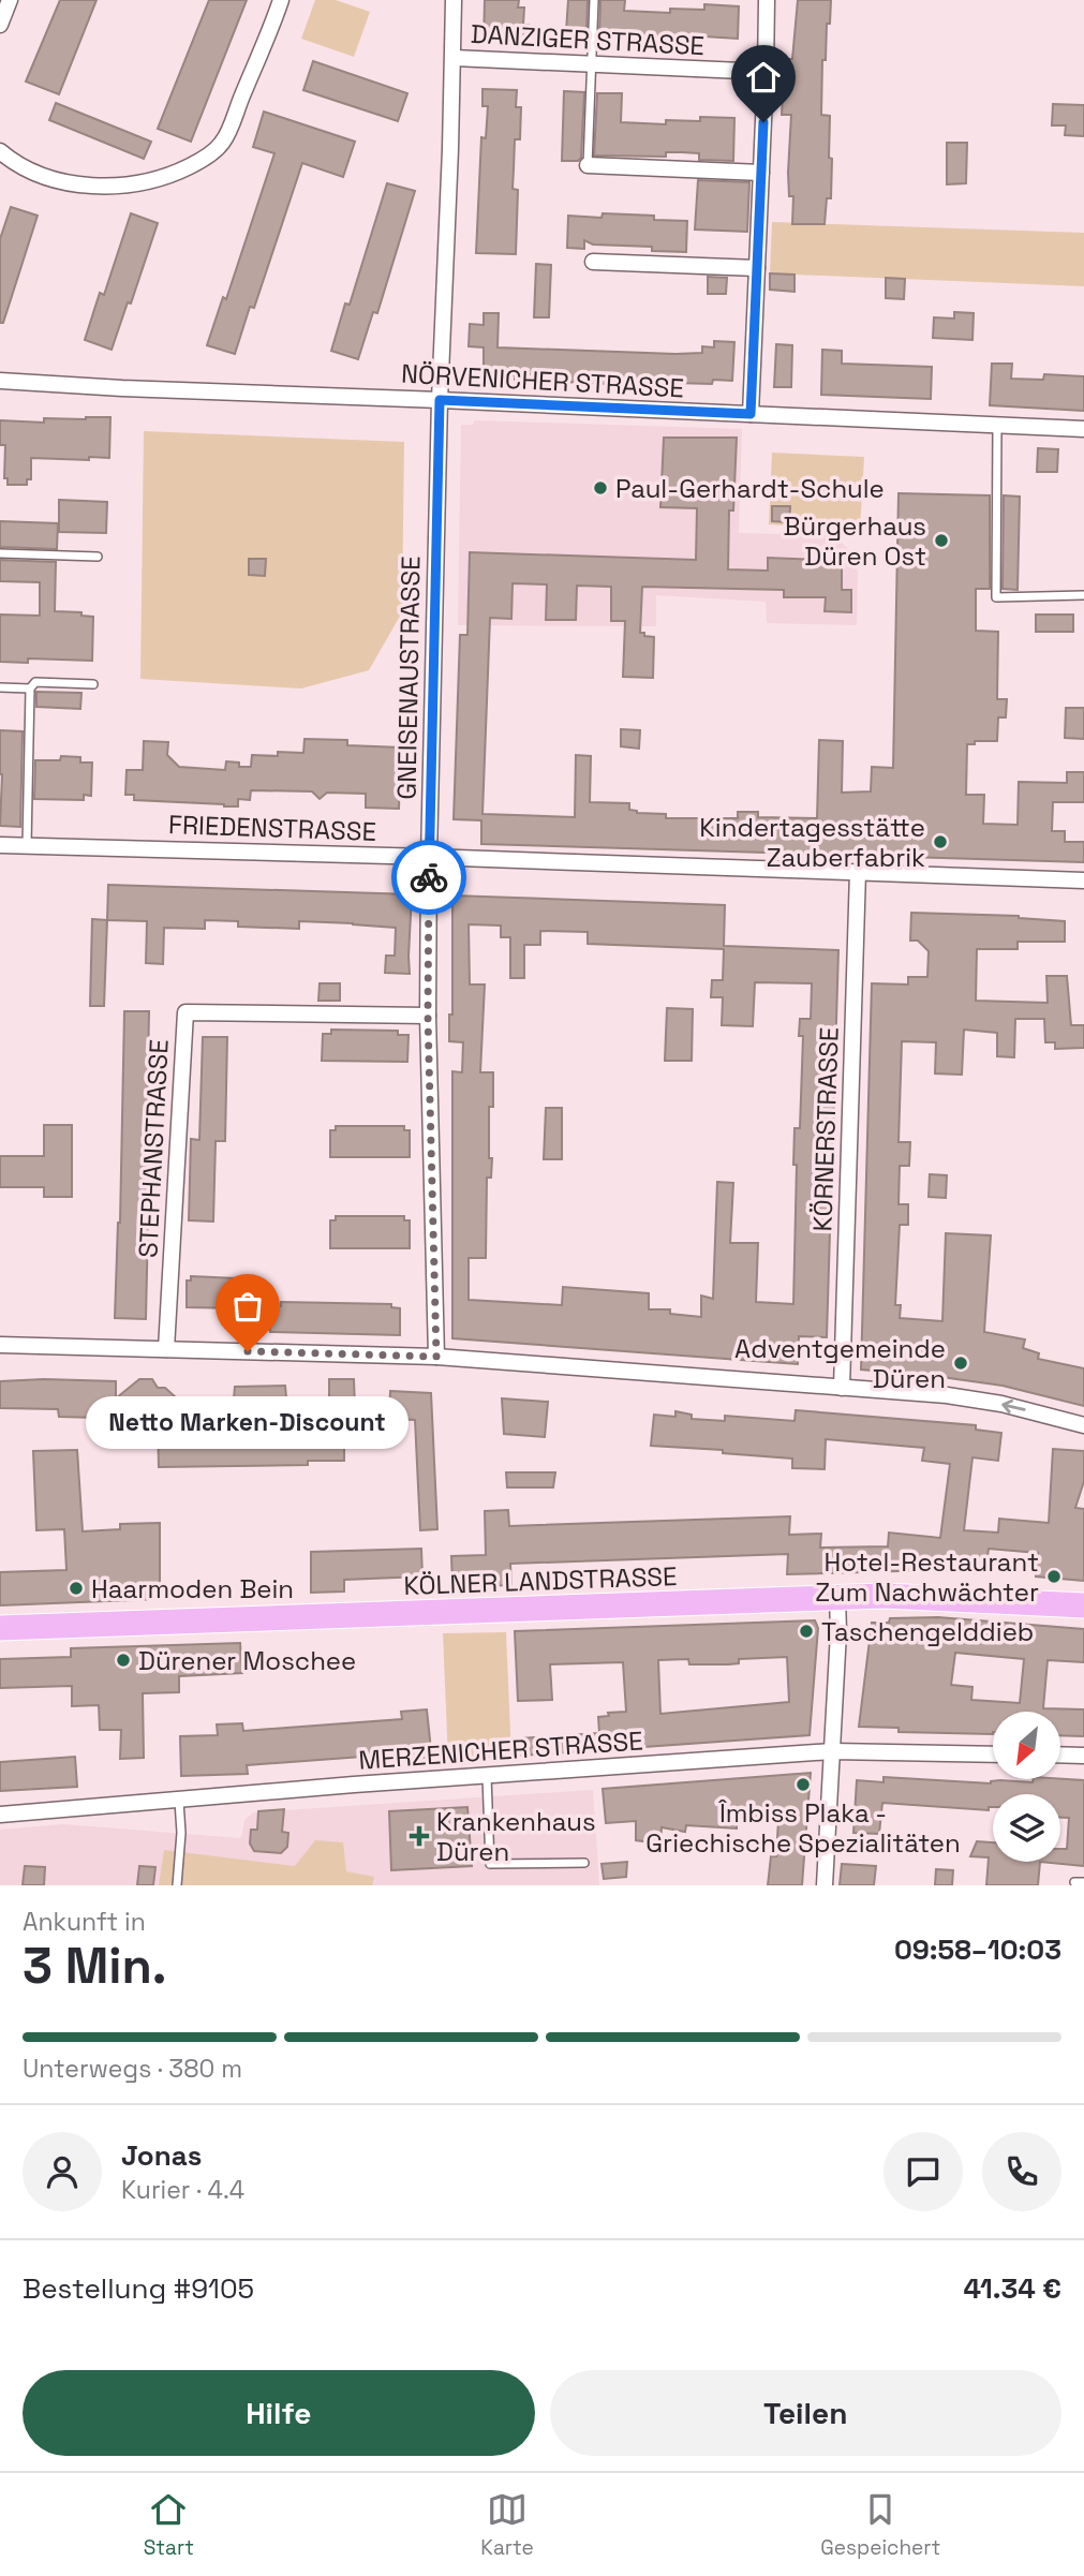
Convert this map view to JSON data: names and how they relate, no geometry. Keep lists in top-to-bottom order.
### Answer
{
  "streets": {
    "main road": ["KÖLNER LANDSTRASSE"],
    "street": [
      "DANZIGER STRASSE",
      "NÖRVENICHER STRASSE",
      "GNEISENAUSTRASSE",
      "FRIEDENSTRASSE",
      "KÖRNERSTRASSE",
      "STEPHANSTRASSE",
      "MERZENICHER STRASSE"
    ]
  },
  "crossings": [
    ["DANZIGER STRASSE", "GNEISENAUSTRASSE"],
    ["NÖRVENICHER STRASSE", "GNEISENAUSTRASSE"],
    ["GNEISENAUSTRASSE", "FRIEDENSTRASSE"],
    ["GNEISENAUSTRASSE", "STEPHANSTRASSE"],
    ["FRIEDENSTRASSE", "KÖRNERSTRASSE"]
  ],
  "places": {
    "other": [
      "Paul-Gerhardt-Schule",
      "Bürgerhaus Düren Ost",
      "Kindertagesstätte Zauberfabrik",
      "Netto Marken-Discount",
      "Adventgemeinde Düren",
      "Hotel-Restaurant Zum Nachwächter",
      "Haarmoden Bein",
      "Taschengelddieb",
      "Dürener Moschee",
      "Îmbiss Plaka - Griechische Spezialitäten"
    ],
    "health": ["Krankenhaus Düren"]
  },
  "north": "bottom left",
  "page": {
    "bubble": "Netto Marken-Discount",
    "heading": ["3 Min.", "Ankunft in", "09:58–10:03"],
    "panel": [
      "Jonas",
      "Kurier · 4.4",
      "Bestellung #9105",
      "41.34 €"
    ],
    "bar": "Unterwegs · 380 m",
    "buttons": ["Hilfe", "Teilen"],
    "tabs": ["Start", "Karte", "Gespeichert"]
  }
}
